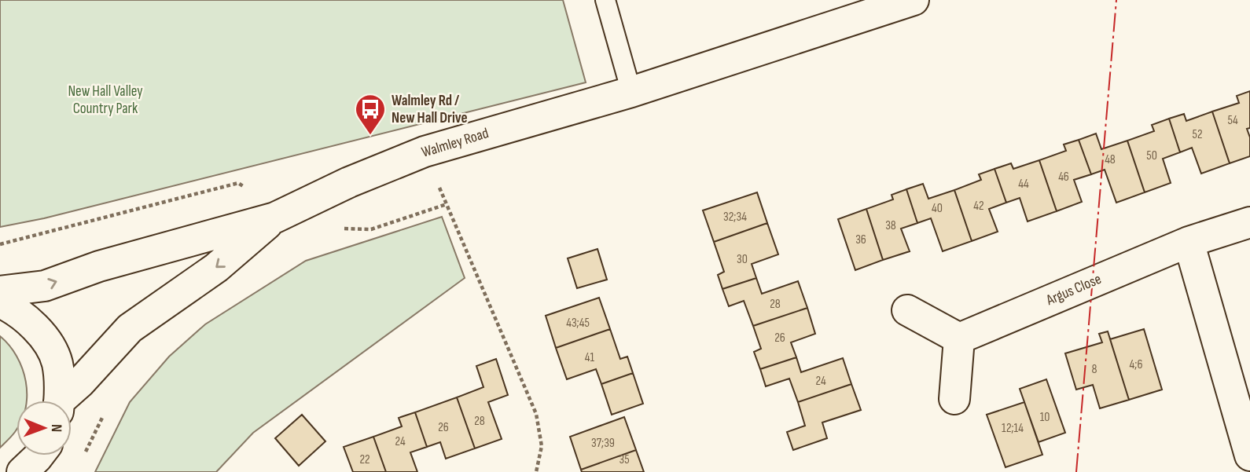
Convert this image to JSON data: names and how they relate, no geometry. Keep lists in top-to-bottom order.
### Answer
{
  "streets": {
    "main road": ["Walmley Road", "Argus Close"]
  },
  "parks": ["New Hall Valley Country Park"],
  "places": {
    "bus stop": ["Walmley Rd / New Hall Drive"]
  },
  "house_numbers": [
    "54",
    "52",
    "50",
    "48",
    "46",
    "44",
    "42",
    "40",
    "32;34",
    "38",
    "36",
    "30",
    "28",
    "43;45",
    "26",
    "41",
    "4;6",
    "8",
    "24",
    "10",
    "28",
    "26",
    "12;14",
    "24",
    "37;39",
    "22",
    "35"
  ],
  "north": "right"
}
